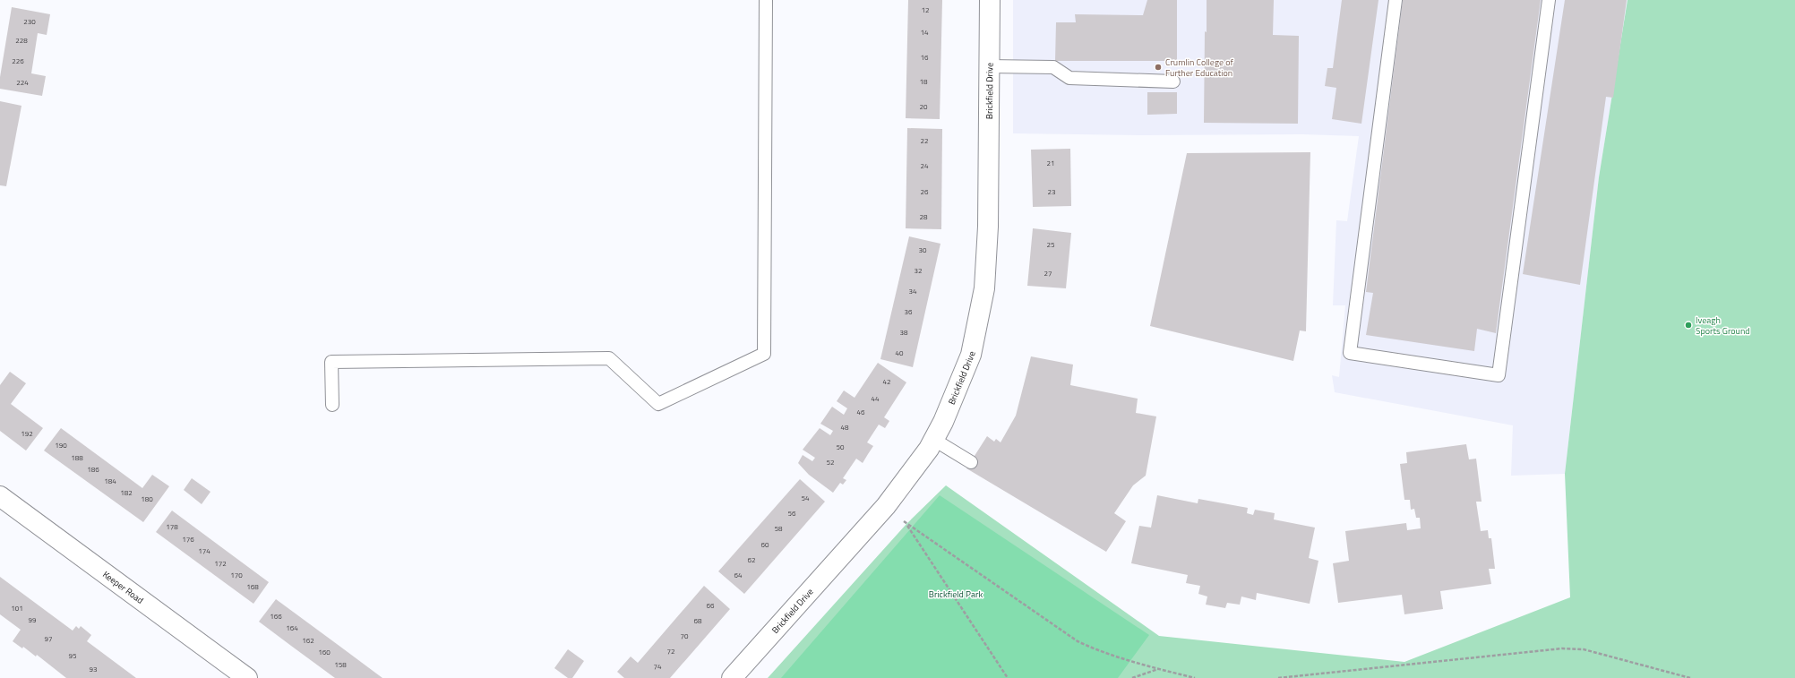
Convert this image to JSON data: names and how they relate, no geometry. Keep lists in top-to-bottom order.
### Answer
{
  "streets": {
    "street": ["Brickfield Drive", "Keeper Road"]
  },
  "parks": ["Brickfield Park"],
  "places": ["Crumlin College of Further Education", "Iveagh Sports Ground"],
  "house_numbers": [
    "12",
    "230",
    "14",
    "228",
    "16",
    "226",
    "18",
    "224",
    "20",
    "22",
    "21",
    "24",
    "26",
    "23",
    "28",
    "25",
    "30",
    "32",
    "27",
    "34",
    "36",
    "38",
    "40",
    "42",
    "44",
    "46",
    "48",
    "192",
    "190",
    "50",
    "188",
    "52",
    "186",
    "184",
    "182",
    "54",
    "180",
    "56",
    "178",
    "58",
    "176",
    "60",
    "174",
    "62",
    "172",
    "170",
    "64",
    "168",
    "66",
    "101",
    "166",
    "99",
    "68",
    "164",
    "70",
    "97",
    "162",
    "72",
    "160",
    "95",
    "158",
    "74",
    "93"
  ]
}
